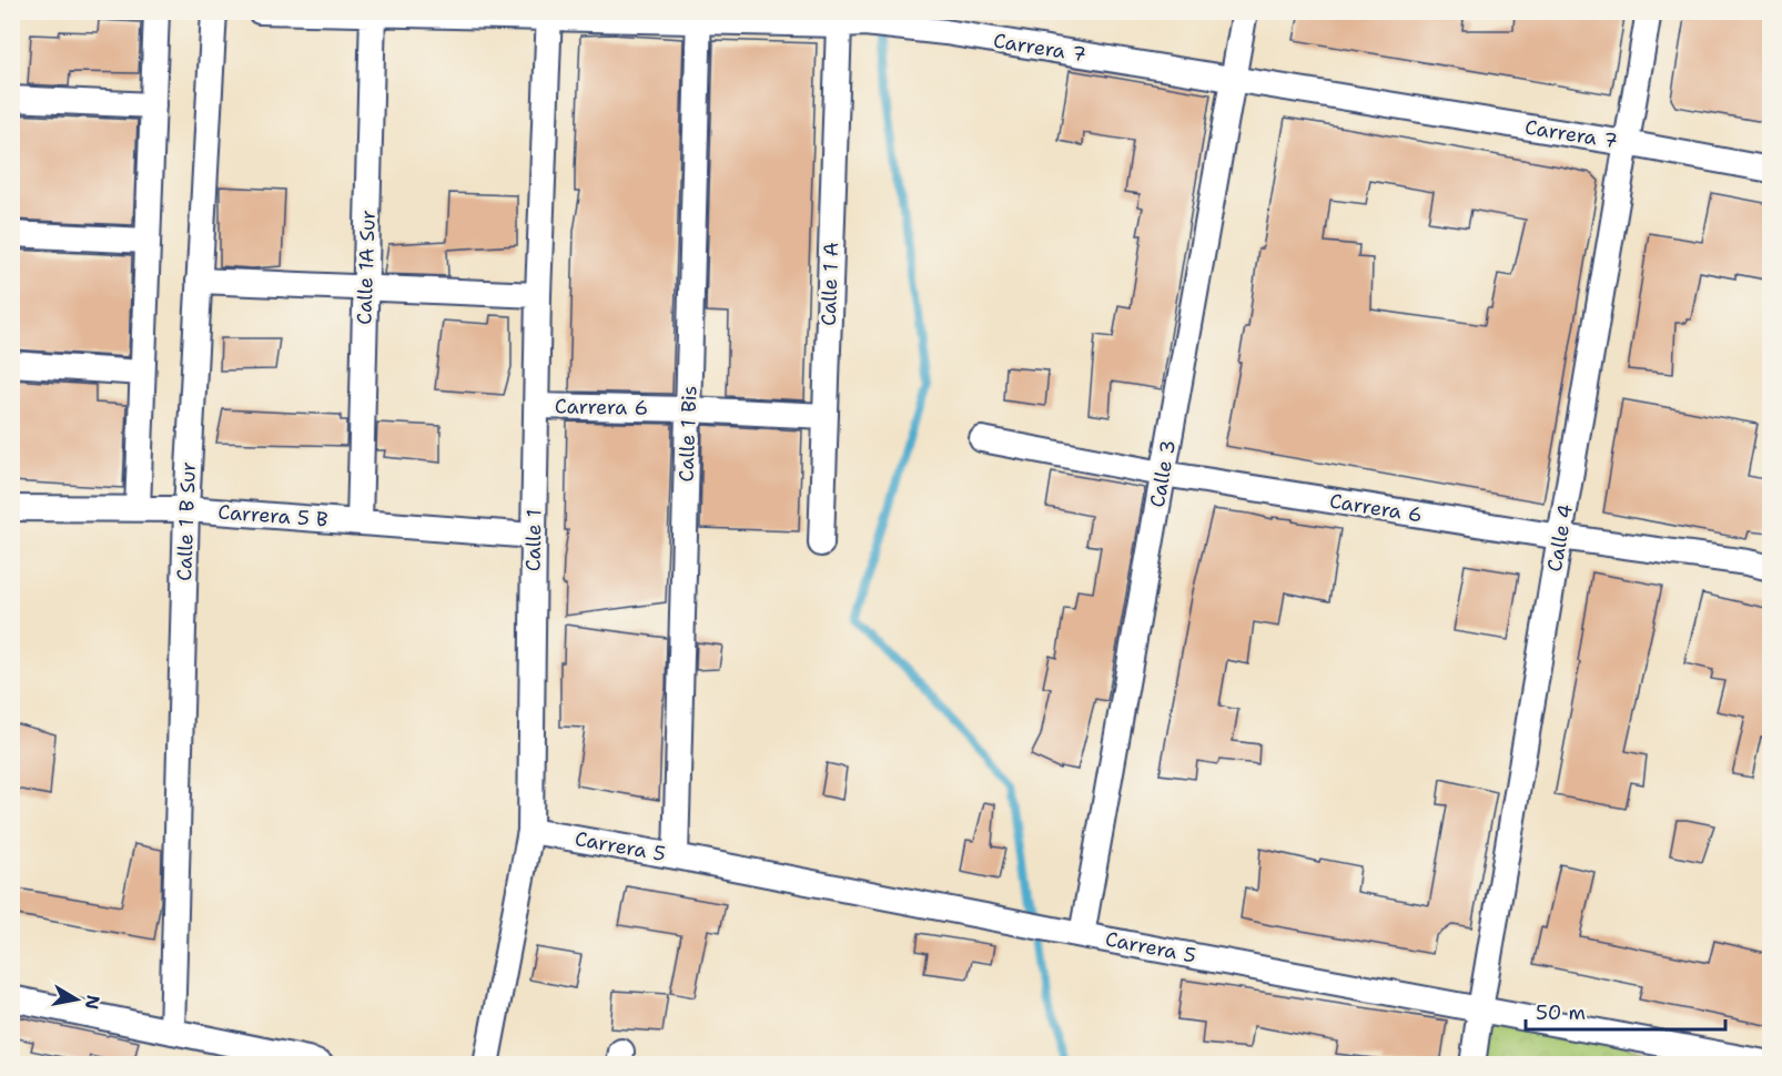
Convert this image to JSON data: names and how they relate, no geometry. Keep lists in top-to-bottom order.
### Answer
{
  "streets": {
    "street": [
      "Carrera 7",
      "Calle 1A Sur",
      "Calle 1 A",
      "Carrera 6",
      "Calle 1 Bis",
      "Calle 3",
      "Carrera 5 B",
      "Calle 1 B Sur",
      "Calle 4",
      "Calle 1",
      "Carrera 5"
    ]
  },
  "crossings": [
    ["Carrera 7", "Calle 1A Sur"],
    ["Carrera 7", "Calle 1 A"],
    ["Carrera 7", "Calle 1 Bis"],
    ["Carrera 7", "Calle 3"],
    ["Carrera 7", "Calle 4"],
    ["Carrera 7", "Calle 1"],
    ["Calle 1A Sur", "Carrera 5 B"],
    ["Calle 1 A", "Carrera 6"],
    ["Carrera 6", "Calle 1 Bis"],
    ["Carrera 6", "Calle 3"],
    ["Carrera 6", "Calle 4"],
    ["Carrera 6", "Calle 1"],
    ["Calle 1 Bis", "Carrera 5"],
    ["Calle 3", "Carrera 5"],
    ["Carrera 5 B", "Calle 1 B Sur"],
    ["Carrera 5 B", "Calle 1"],
    ["Calle 4", "Carrera 5"],
    ["Calle 1", "Carrera 5"]
  ],
  "scale_bar": "50 m",
  "north": "right"
}
